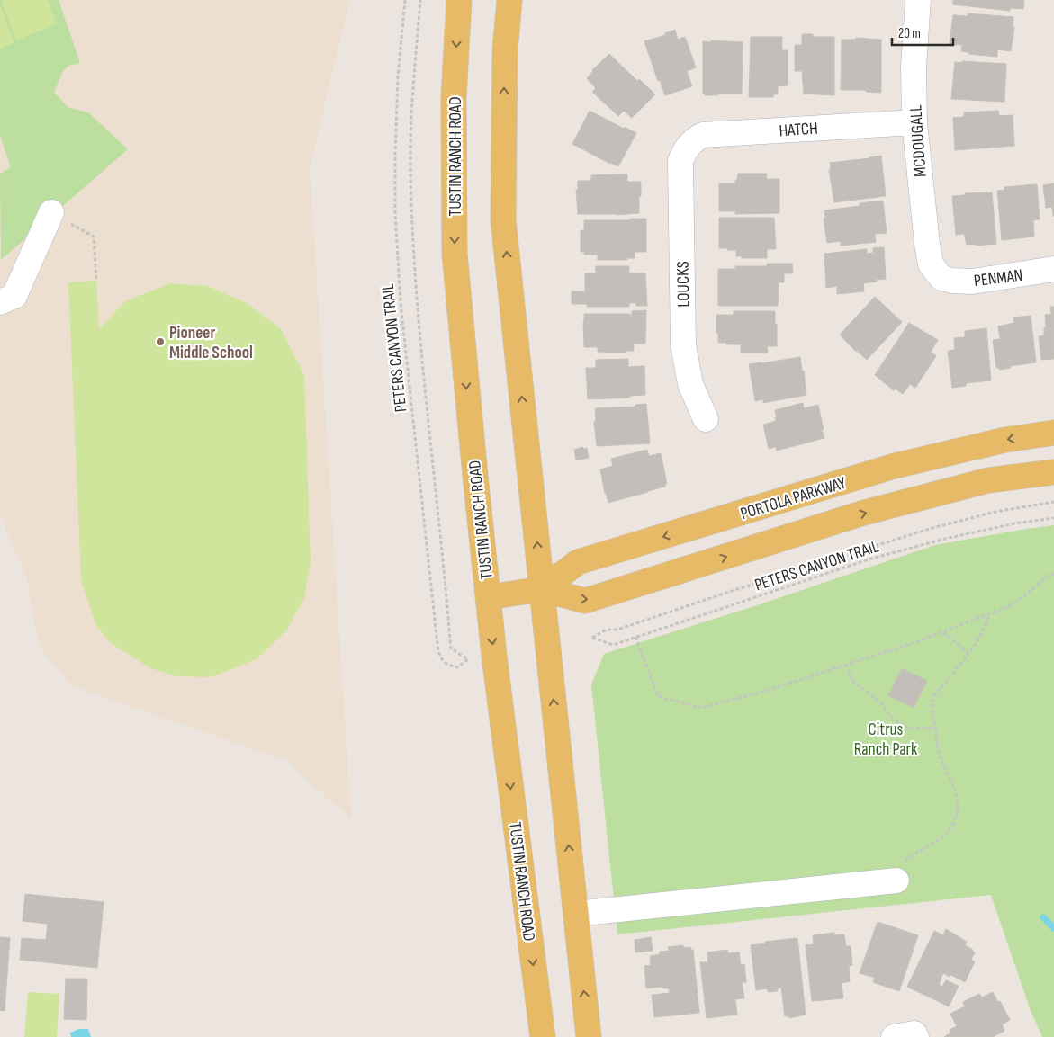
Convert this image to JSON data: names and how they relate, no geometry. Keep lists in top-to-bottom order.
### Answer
{
  "streets": {
    "main road": ["TUSTIN RANCH ROAD", "PORTOLA PARKWAY"],
    "street": [
      "HATCH",
      "MCDOUGALL",
      "PENMAN",
      "LOUCKS"
    ],
    "path": ["PETERS CANYON TRAIL"]
  },
  "crossings": [
    ["HATCH", "MCDOUGALL"],
    ["HATCH", "LOUCKS"],
    ["MCDOUGALL", "PENMAN"],
    ["TUSTIN RANCH ROAD", "PORTOLA PARKWAY"]
  ],
  "parks": ["Citrus Ranch Park"],
  "places": ["Pioneer Middle School"],
  "scale_bar": "20 m"
}
